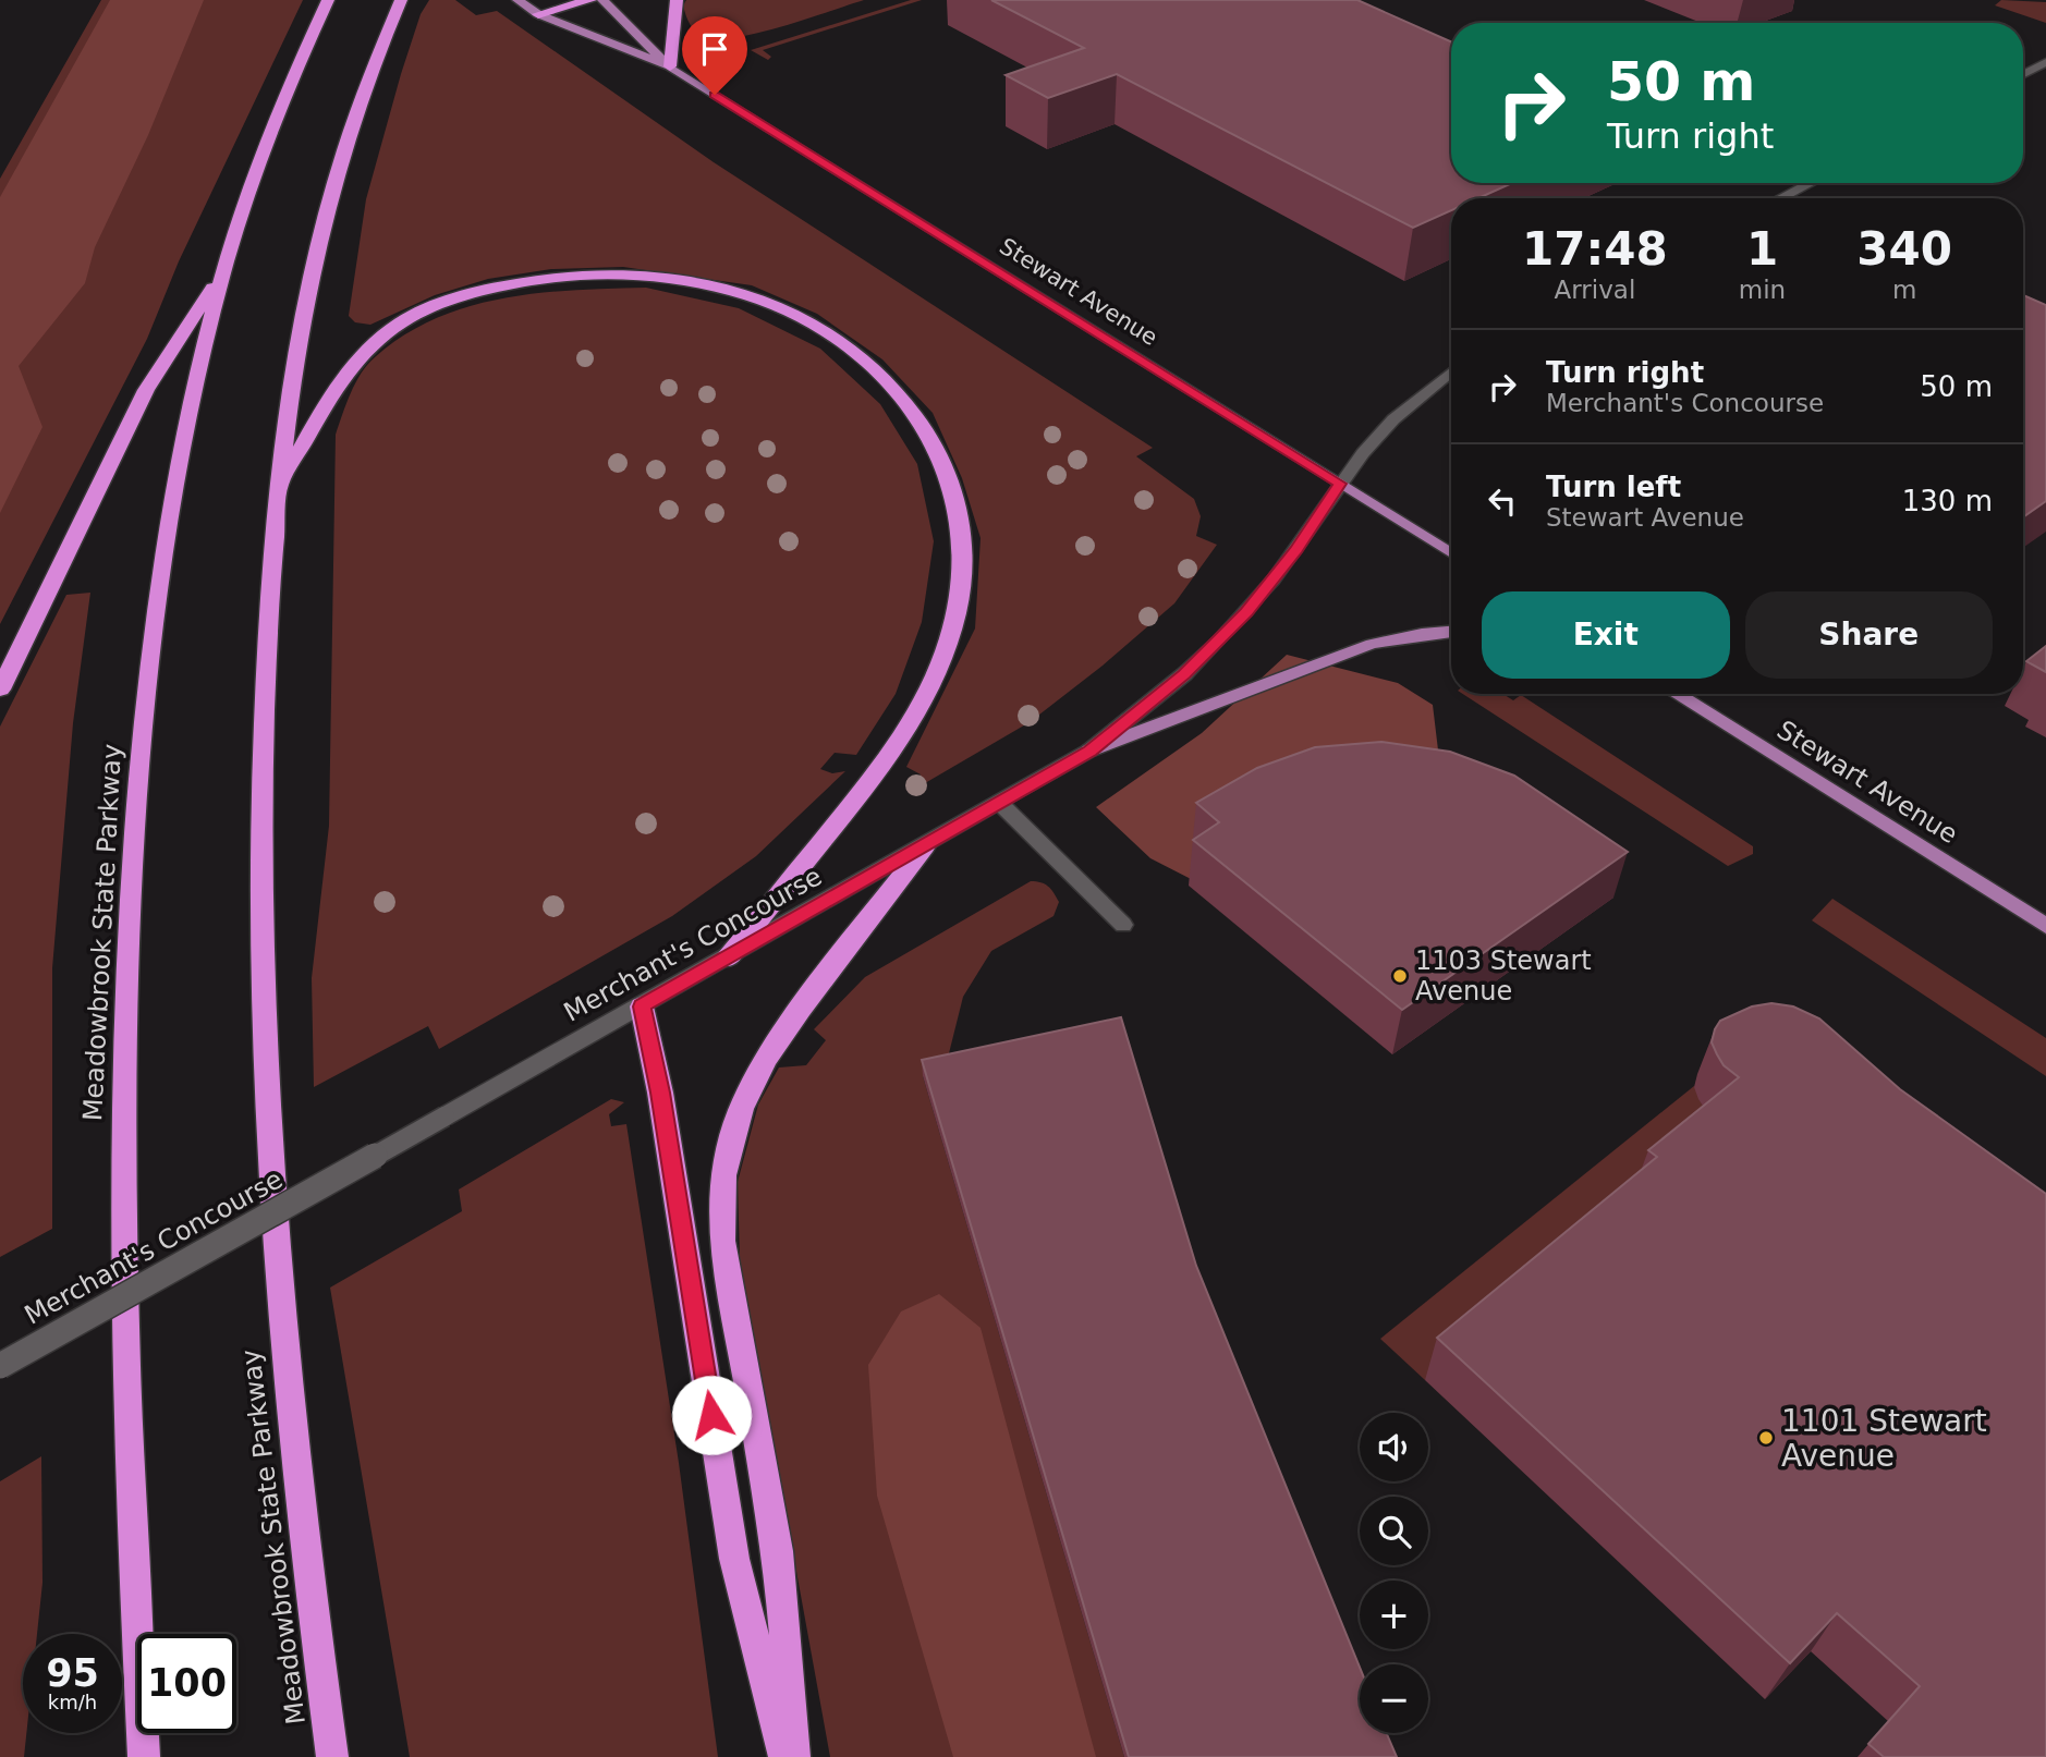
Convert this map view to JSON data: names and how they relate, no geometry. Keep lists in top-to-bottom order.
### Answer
{
  "streets": {
    "highway": ["Meadowbrook State Parkway"],
    "main road": ["Stewart Avenue"],
    "street": ["Merchant's Concourse"]
  },
  "crossings": [
    ["Stewart Avenue", "Merchant's Concourse"]
  ],
  "places": ["1103 Stewart Avenue", "1101 Stewart Avenue"],
  "page": {
    "turn": ["50 m", "Turn right"],
    "eta": [
      "17:48",
      "Arrival",
      "1",
      "min",
      "340",
      "m"
    ],
    "list": [
      {
        "name": "Turn right",
        "note": "Merchant's Concourse",
        "value": "50 m"
      },
      {
        "name": "Turn left",
        "note": "Stewart Avenue",
        "value": "130 m"
      }
    ],
    "buttons": ["Exit", "Share"],
    "map_buttons": ["+", "−"],
    "speed": "95 km/h",
    "limit": "100"
  }
}
